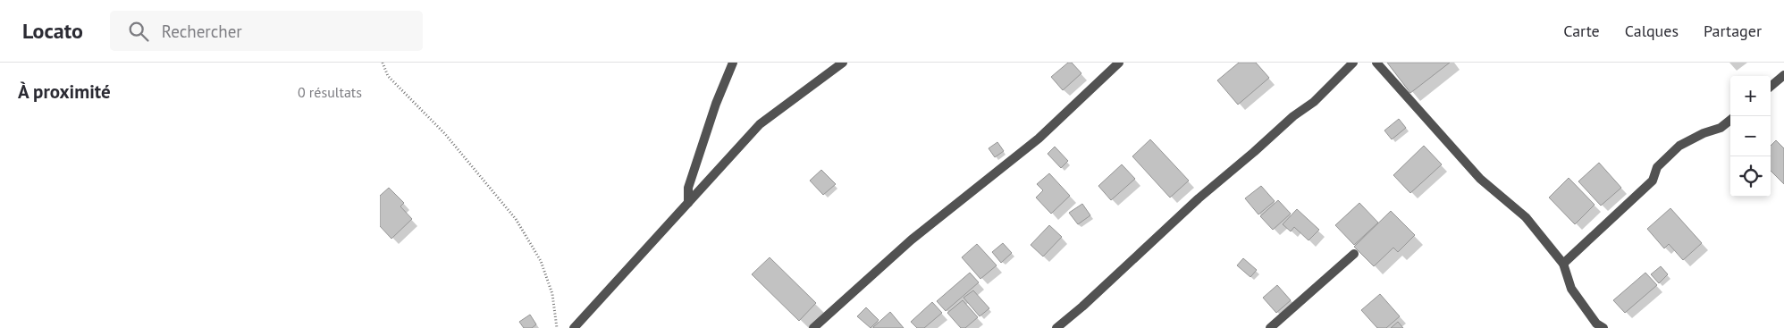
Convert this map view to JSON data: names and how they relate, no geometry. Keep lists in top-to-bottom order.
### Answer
{
  "page": {
    "header": "Locato",
    "search": "Rechercher",
    "nav": ["Carte", "Calques", "Partager"],
    "heading": ["À proximité", "0 résultats"],
    "map_buttons": ["+", "−"]
  }
}
